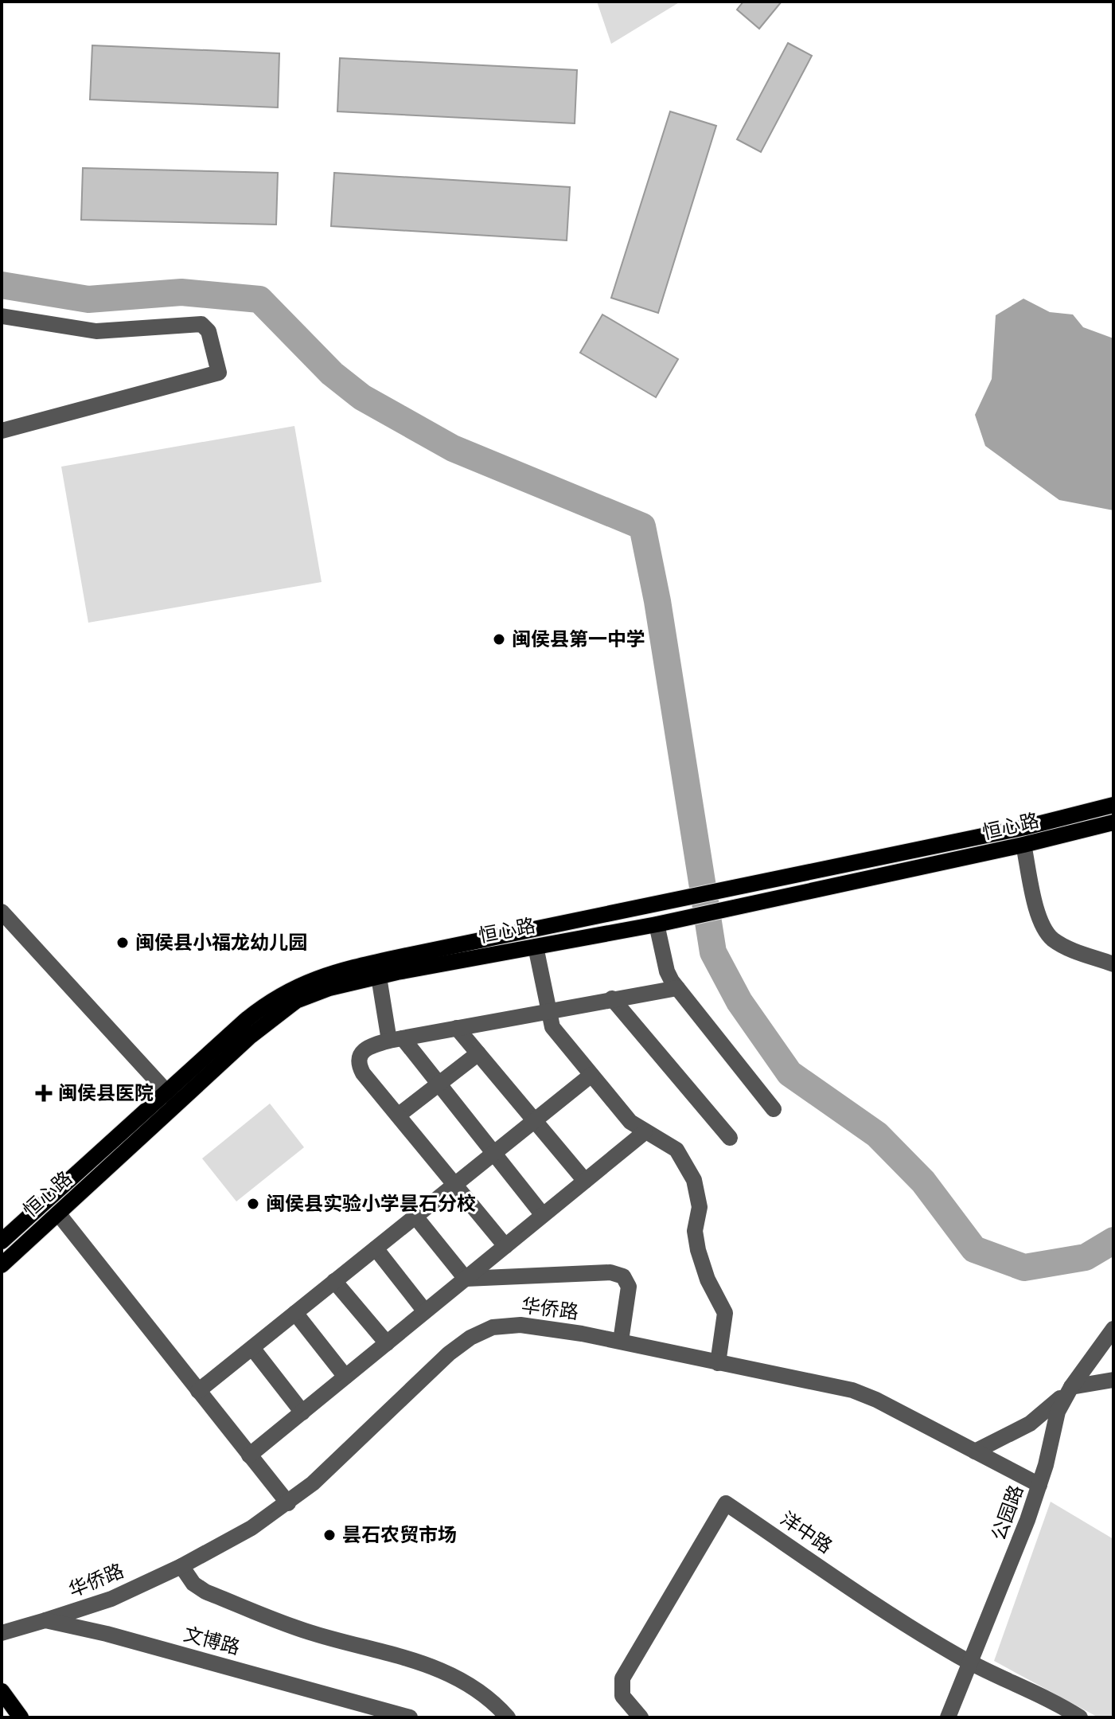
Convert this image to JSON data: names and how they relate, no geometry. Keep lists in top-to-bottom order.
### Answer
{
  "streets": {
    "main road": ["恒心路"],
    "street": [
      "华侨路",
      "公园路",
      "洋中路",
      "文博路"
    ]
  },
  "crossings": [
    ["华侨路", "公园路"],
    ["华侨路", "文博路"],
    ["公园路", "洋中路"]
  ],
  "places": {
    "other": [
      "闽侯县第一中学",
      "闽侯县小福龙幼儿园",
      "闽侯县实验小学昙石分校",
      "昙石农贸市场"
    ],
    "health": ["闽侯县医院"]
  }
}
